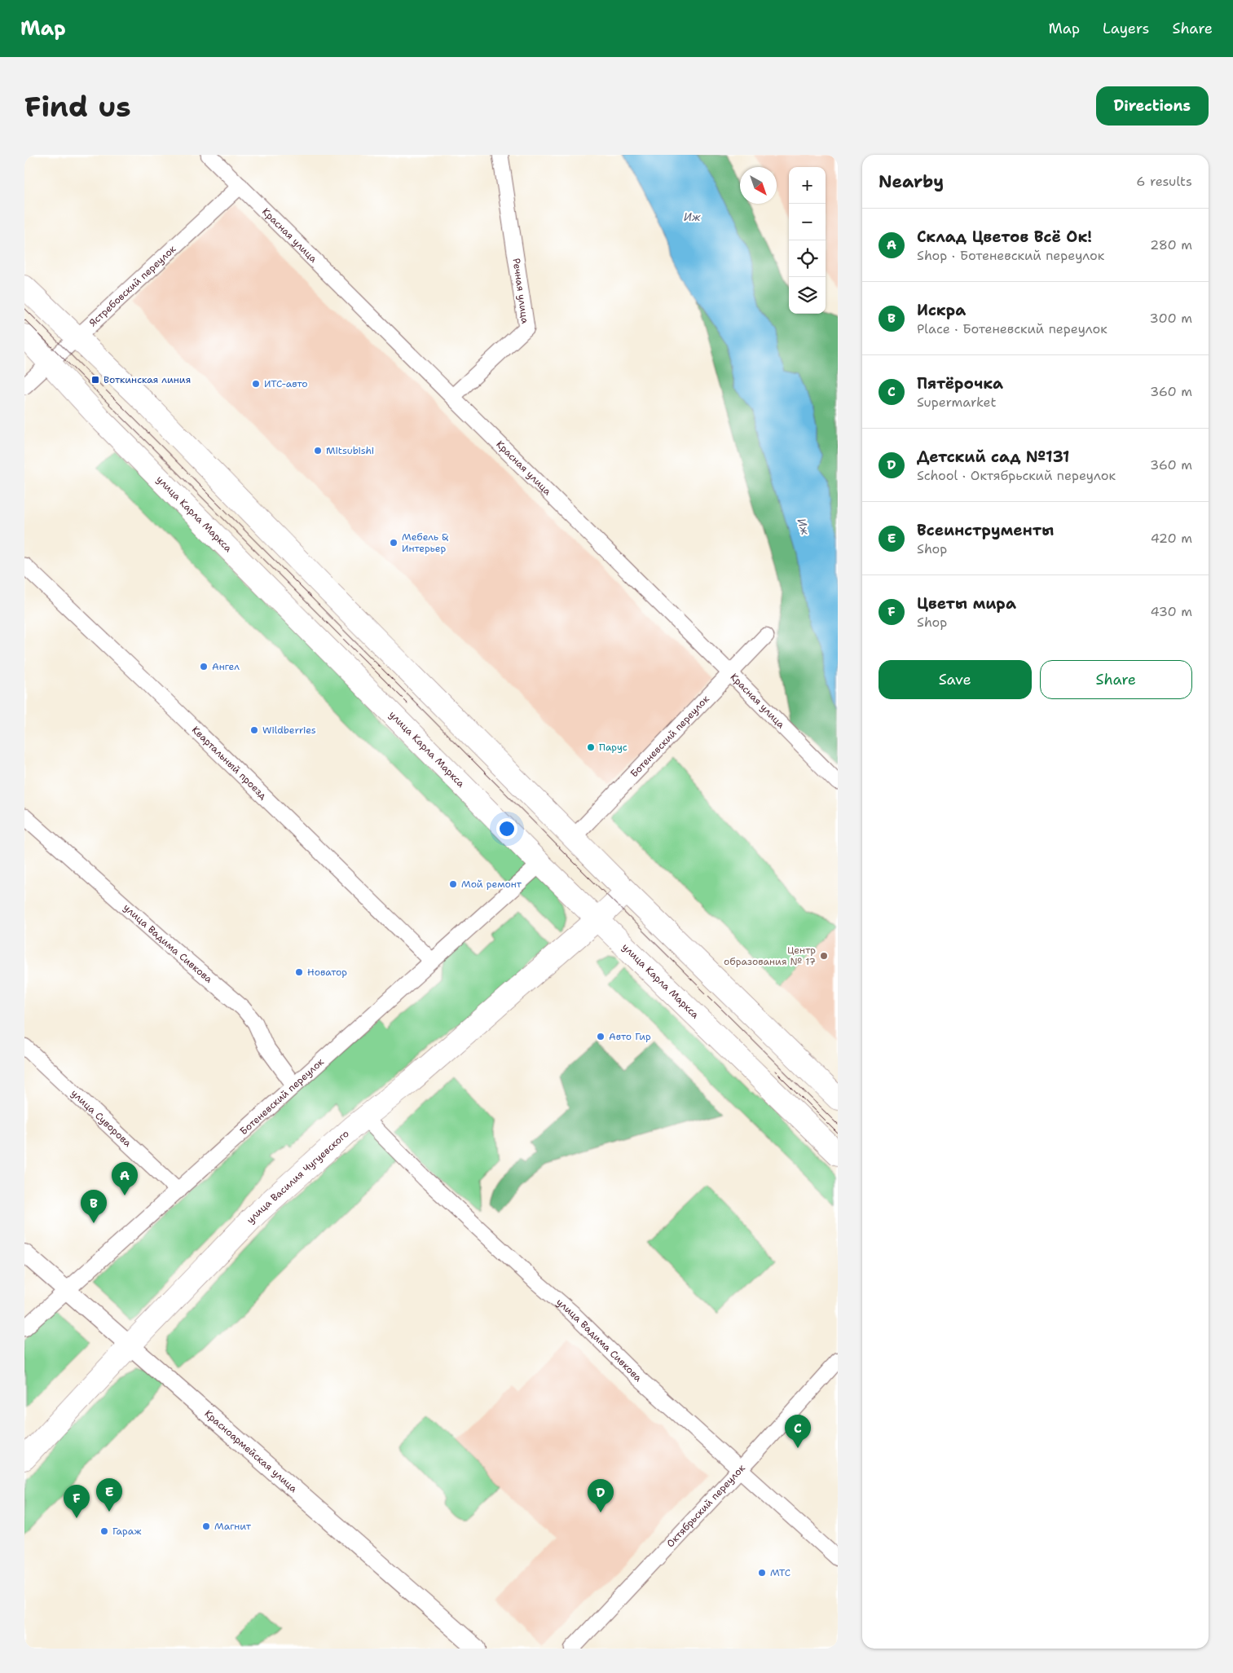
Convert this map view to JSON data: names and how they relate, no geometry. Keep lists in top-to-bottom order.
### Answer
{
  "streets": {
    "main road": ["улица Карла Маркса", "улица Василия Чугуевского"],
    "street": [
      "Красная улица",
      "Ястребовский переулок",
      "Речная улица",
      "Ботеневский переулок",
      "Квартальный проезд",
      "улица Вадима Сивкова",
      "улица Суворова",
      "Красноармейская улица",
      "Октябрьский переулок"
    ]
  },
  "crossings": [
    ["Красная улица", "Ястребовский переулок"],
    ["Красная улица", "Речная улица"],
    ["Красная улица", "Ботеневский переулок"],
    ["Ястребовский переулок", "улица Карла Маркса"],
    ["улица Карла Маркса", "Ботеневский переулок"],
    ["улица Карла Маркса", "улица Василия Чугуевского"],
    ["Ботеневский переулок", "Квартальный проезд"],
    ["Ботеневский переулок", "улица Вадима Сивкова"],
    ["Ботеневский переулок", "улица Суворова"],
    ["Ботеневский переулок", "Красноармейская улица"],
    ["улица Вадима Сивкова", "улица Василия Чугуевского"],
    ["улица Вадима Сивкова", "Октябрьский переулок"],
    ["улица Василия Чугуевского", "Красноармейская улица"]
  ],
  "water": ["Иж"],
  "places": {
    "transit": ["Воткинская линия"],
    "other": [
      "ИТС-авто",
      "Mitsubishi",
      "Мебель & Интерьер",
      "Ангел",
      "Wildberries",
      "Парус",
      "Мой ремонт",
      "Центр образования № 17",
      "Новатор",
      "Авто Гир",
      "Магнит",
      "Гараж",
      "МТС"
    ]
  },
  "north": "bottom right",
  "page": {
    "header": "Map",
    "nav": ["Map", "Layers", "Share"],
    "buttons": [
      "Directions",
      ["Save", "Share"]
    ],
    "title": "Find us",
    "heading": ["Nearby", "6 results"],
    "map_buttons": ["+", "−"],
    "list": [
      {
        "mark": "A",
        "name": "Склад Цветов Всё Ок!",
        "note": "Shop · Ботеневский переулок",
        "value": "280 m"
      },
      {
        "mark": "B",
        "name": "Искра",
        "note": "Place · Ботеневский переулок",
        "value": "300 m"
      },
      {
        "mark": "C",
        "name": "Пятёрочка",
        "note": "Supermarket",
        "value": "360 m"
      },
      {
        "mark": "D",
        "name": "Детский сад №131",
        "note": "School · Октябрьский переулок",
        "value": "360 m"
      },
      {
        "mark": "E",
        "name": "Всеинструменты",
        "note": "Shop",
        "value": "420 m"
      },
      {
        "mark": "F",
        "name": "Цветы мира",
        "note": "Shop",
        "value": "430 m"
      }
    ],
    "pins": [
      "A",
      "B",
      "C",
      "E",
      "D",
      "F"
    ]
  }
}
